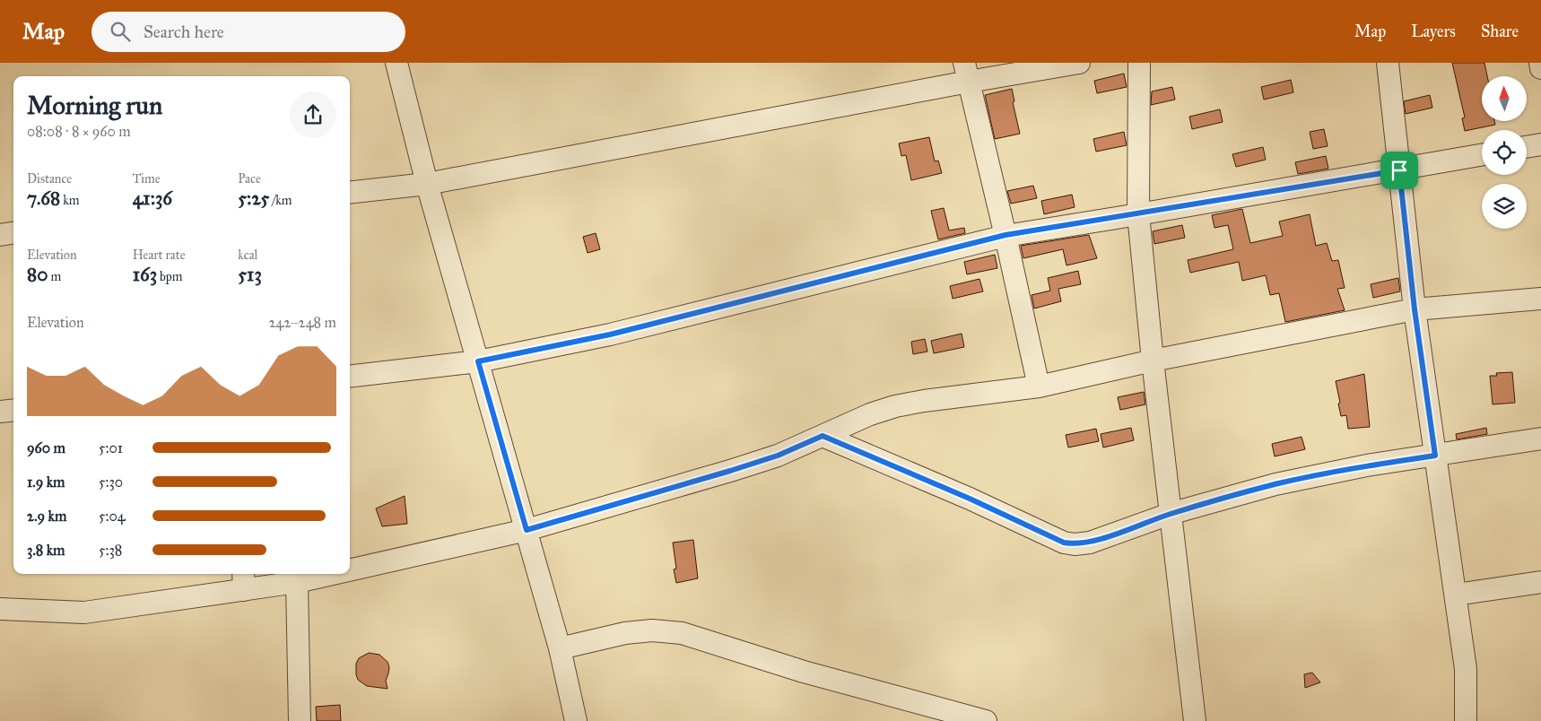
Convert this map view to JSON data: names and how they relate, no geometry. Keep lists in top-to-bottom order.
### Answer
{
  "north": "top",
  "page": {
    "header": "Map",
    "search": "Search here",
    "nav": ["Map", "Layers", "Share"],
    "heading": ["Morning run", "08:08 · 8 × 960 m"],
    "stats": [
      ["Distance", "7.68 km"],
      ["Time", "41:36"],
      ["Pace", "5:25 /km"],
      ["Elevation", "80 m"],
      ["Heart rate", "163 bpm"],
      ["kcal", "513"]
    ],
    "chart": ["Elevation", "242–248 m"],
    "list": [
      {
        "name": "960 m",
        "note": "5:01"
      },
      {
        "name": "1.9 km",
        "note": "5:30"
      },
      {
        "name": "2.9 km",
        "note": "5:04"
      },
      {
        "name": "3.8 km",
        "note": "5:38"
      }
    ]
  }
}
